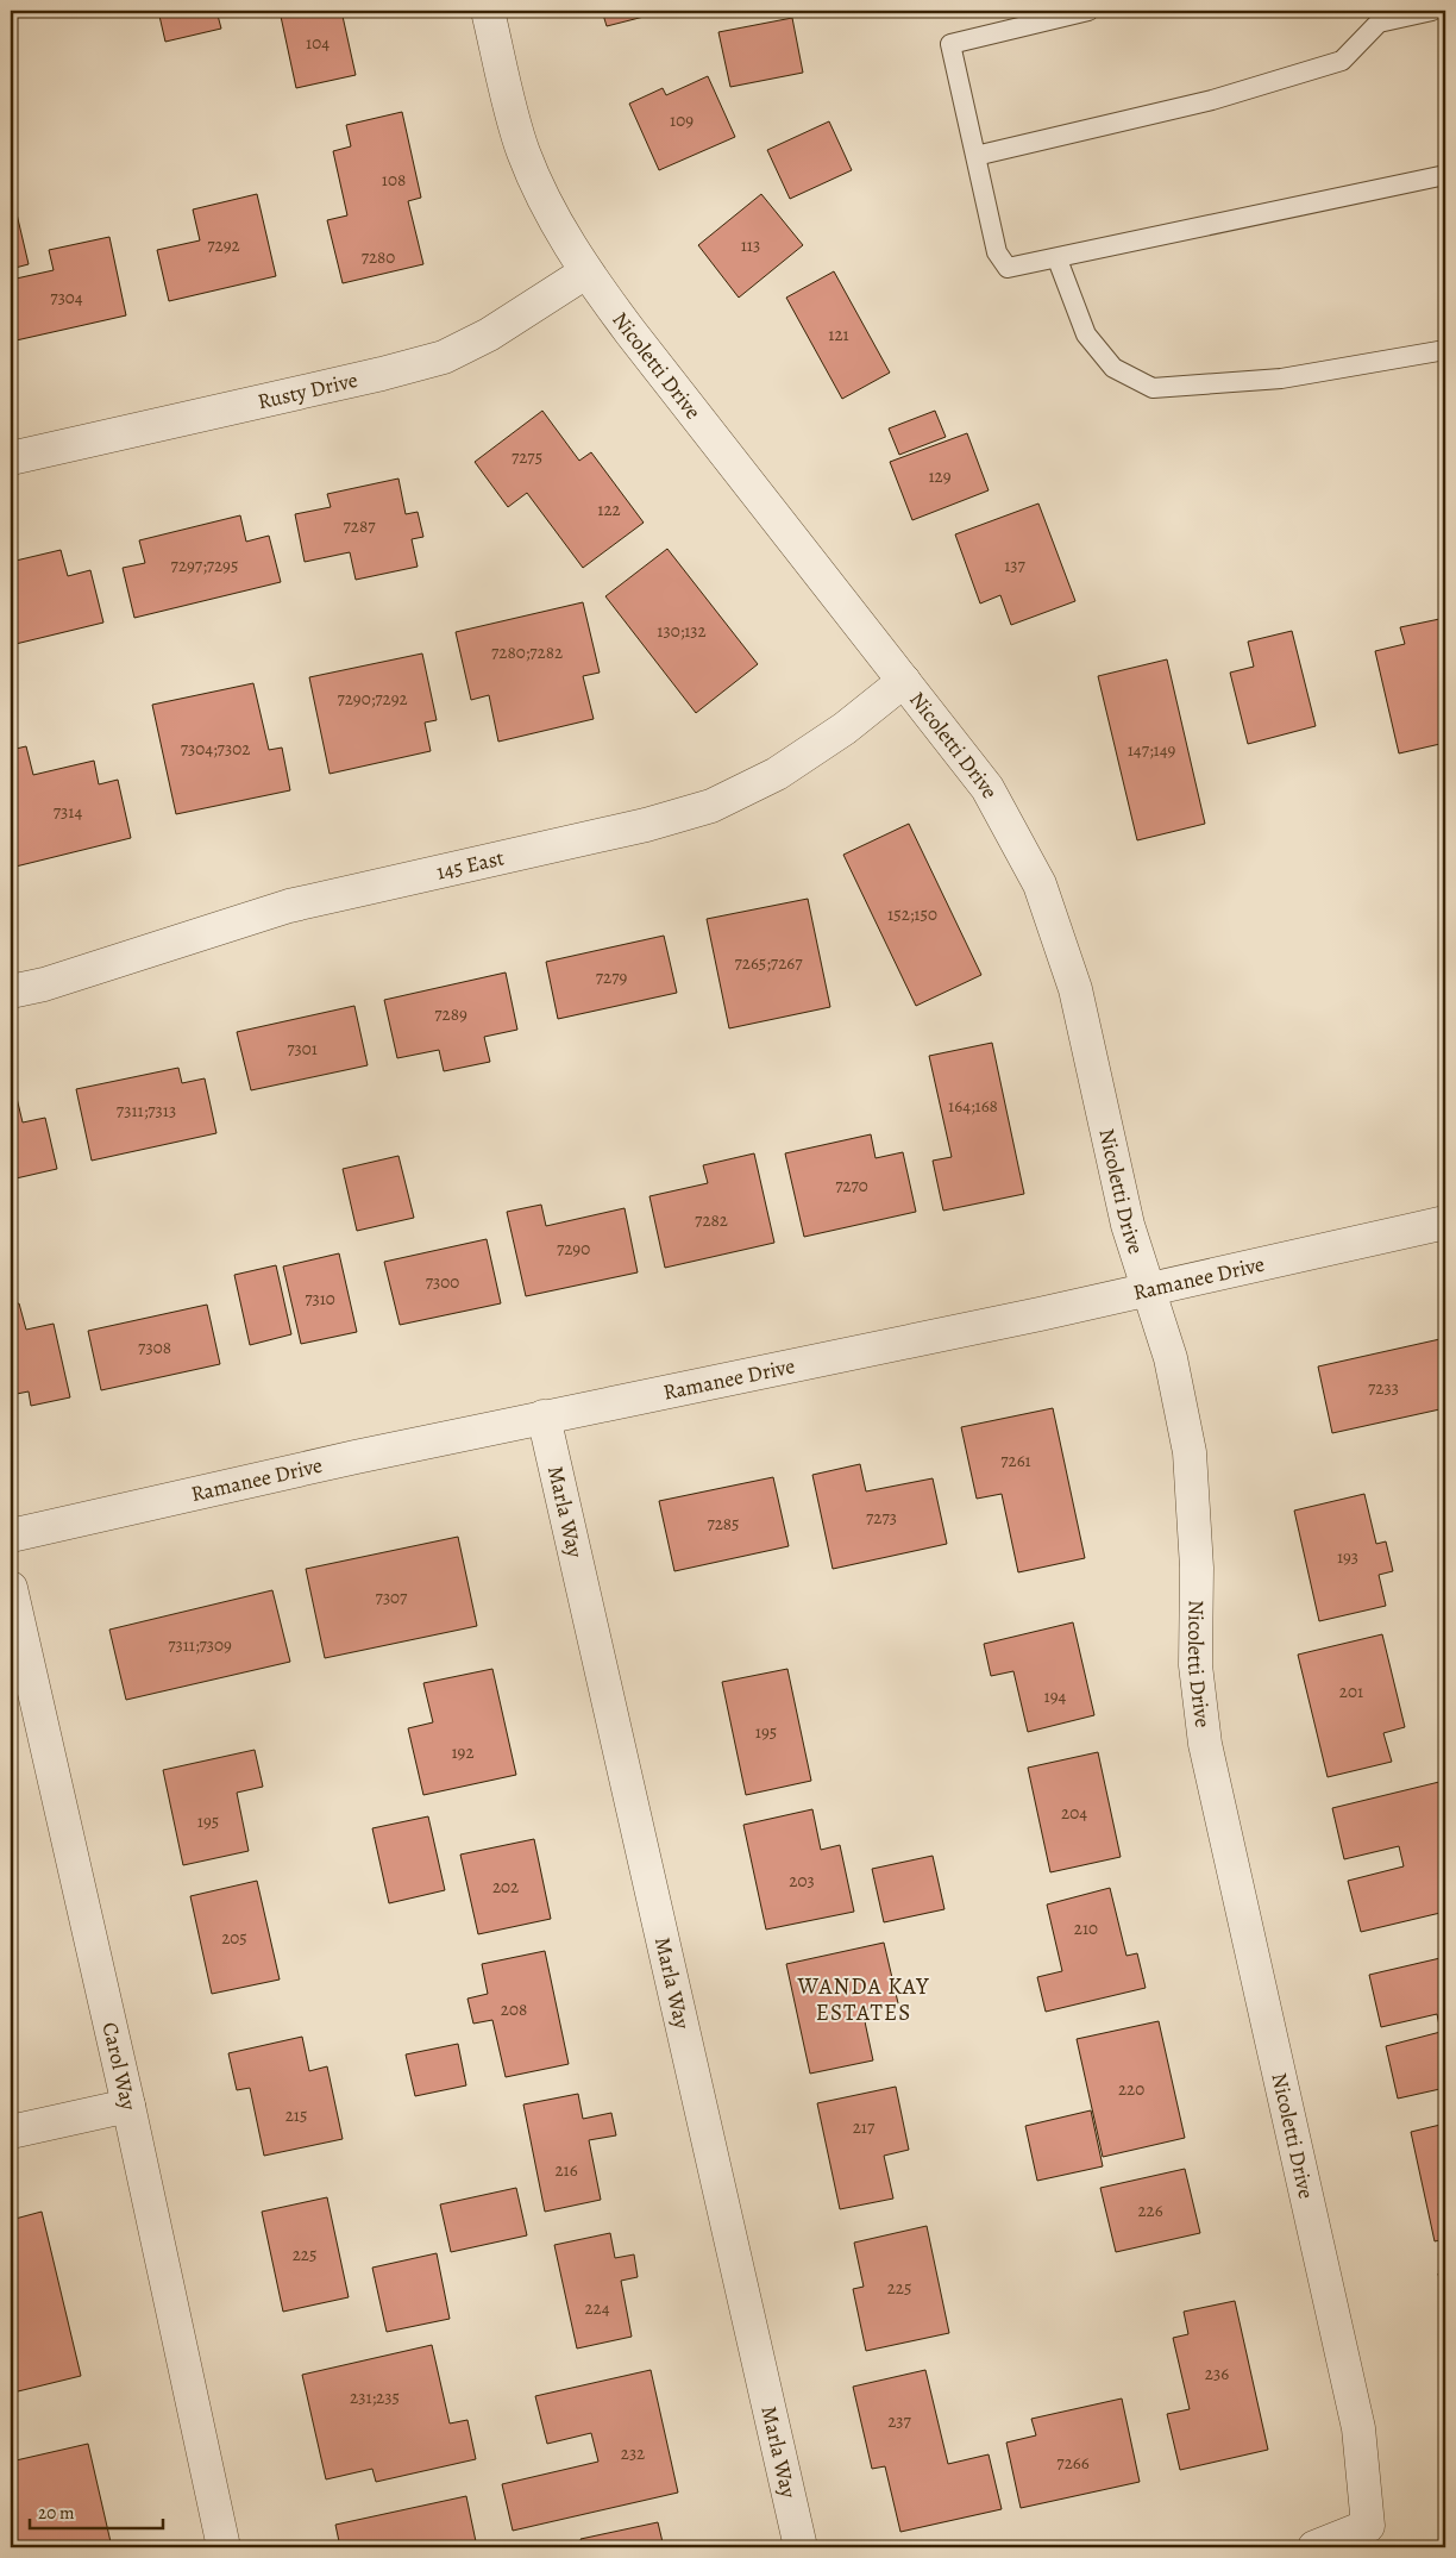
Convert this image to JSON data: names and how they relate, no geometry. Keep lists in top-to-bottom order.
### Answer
{
  "streets": {
    "street": [
      "Nicoletti Drive",
      "Rusty Drive",
      "145 East",
      "Ramanee Drive",
      "Marla Way",
      "Carol Way"
    ]
  },
  "crossings": [
    ["Nicoletti Drive", "Rusty Drive"],
    ["Nicoletti Drive", "145 East"],
    ["Nicoletti Drive", "Ramanee Drive"],
    ["Ramanee Drive", "Marla Way"]
  ],
  "districts": ["WANDA KAY ESTATES"],
  "house_numbers": [
    "104",
    "109",
    "108",
    "7292",
    "113",
    "7280",
    "7304",
    "121",
    "7275",
    "129",
    "122",
    "7287",
    "7297;7295",
    "137",
    "130;132",
    "7280;7282",
    "7290;7292",
    "7304;7302",
    "147;149",
    "7314",
    "152;150",
    "7265;7267",
    "7279",
    "7289",
    "7301",
    "164;168",
    "7311;7313",
    "7270",
    "7282",
    "7290",
    "7300",
    "7310",
    "7308",
    "7233",
    "7261",
    "7273",
    "7285",
    "193",
    "7307",
    "7311;7309",
    "201",
    "194",
    "195",
    "192",
    "204",
    "195",
    "203",
    "202",
    "210",
    "205",
    "208",
    "220",
    "215",
    "217",
    "216",
    "226",
    "225",
    "225",
    "224",
    "236",
    "231;235",
    "237",
    "232",
    "7266"
  ],
  "scale_bar": "20 m"
}
